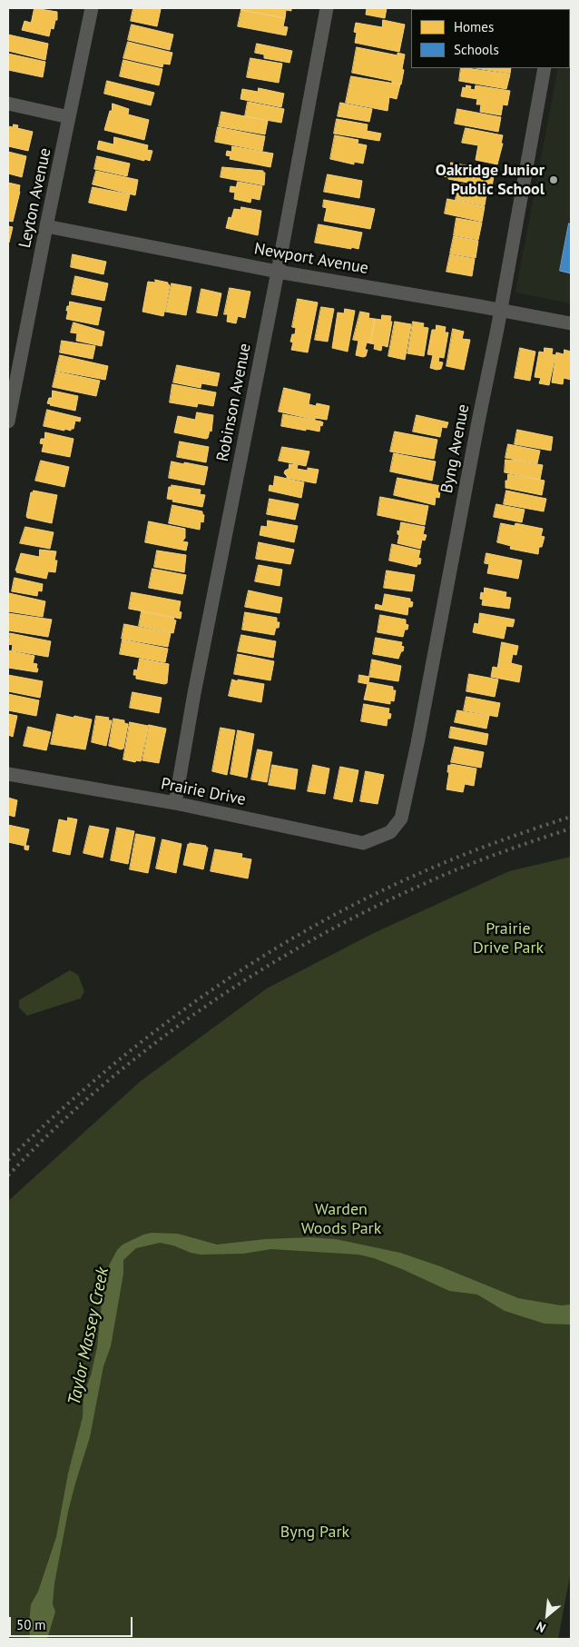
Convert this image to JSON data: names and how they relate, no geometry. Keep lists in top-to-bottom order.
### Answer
{
  "streets": {
    "street": [
      "Leyton Avenue",
      "Newport Avenue",
      "Robinson Avenue",
      "Byng Avenue",
      "Prairie Drive"
    ]
  },
  "crossings": [
    ["Leyton Avenue", "Newport Avenue"],
    ["Newport Avenue", "Robinson Avenue"],
    ["Newport Avenue", "Byng Avenue"],
    ["Robinson Avenue", "Prairie Drive"],
    ["Byng Avenue", "Prairie Drive"]
  ],
  "water": ["Taylor Massey Creek"],
  "parks": ["Prairie Drive Park", "Warden Woods Park", "Byng Park"],
  "places": ["Oakridge Junior Public School"],
  "legend": ["Homes", "Schools"],
  "scale_bar": "50 m",
  "north": "bottom left"
}
